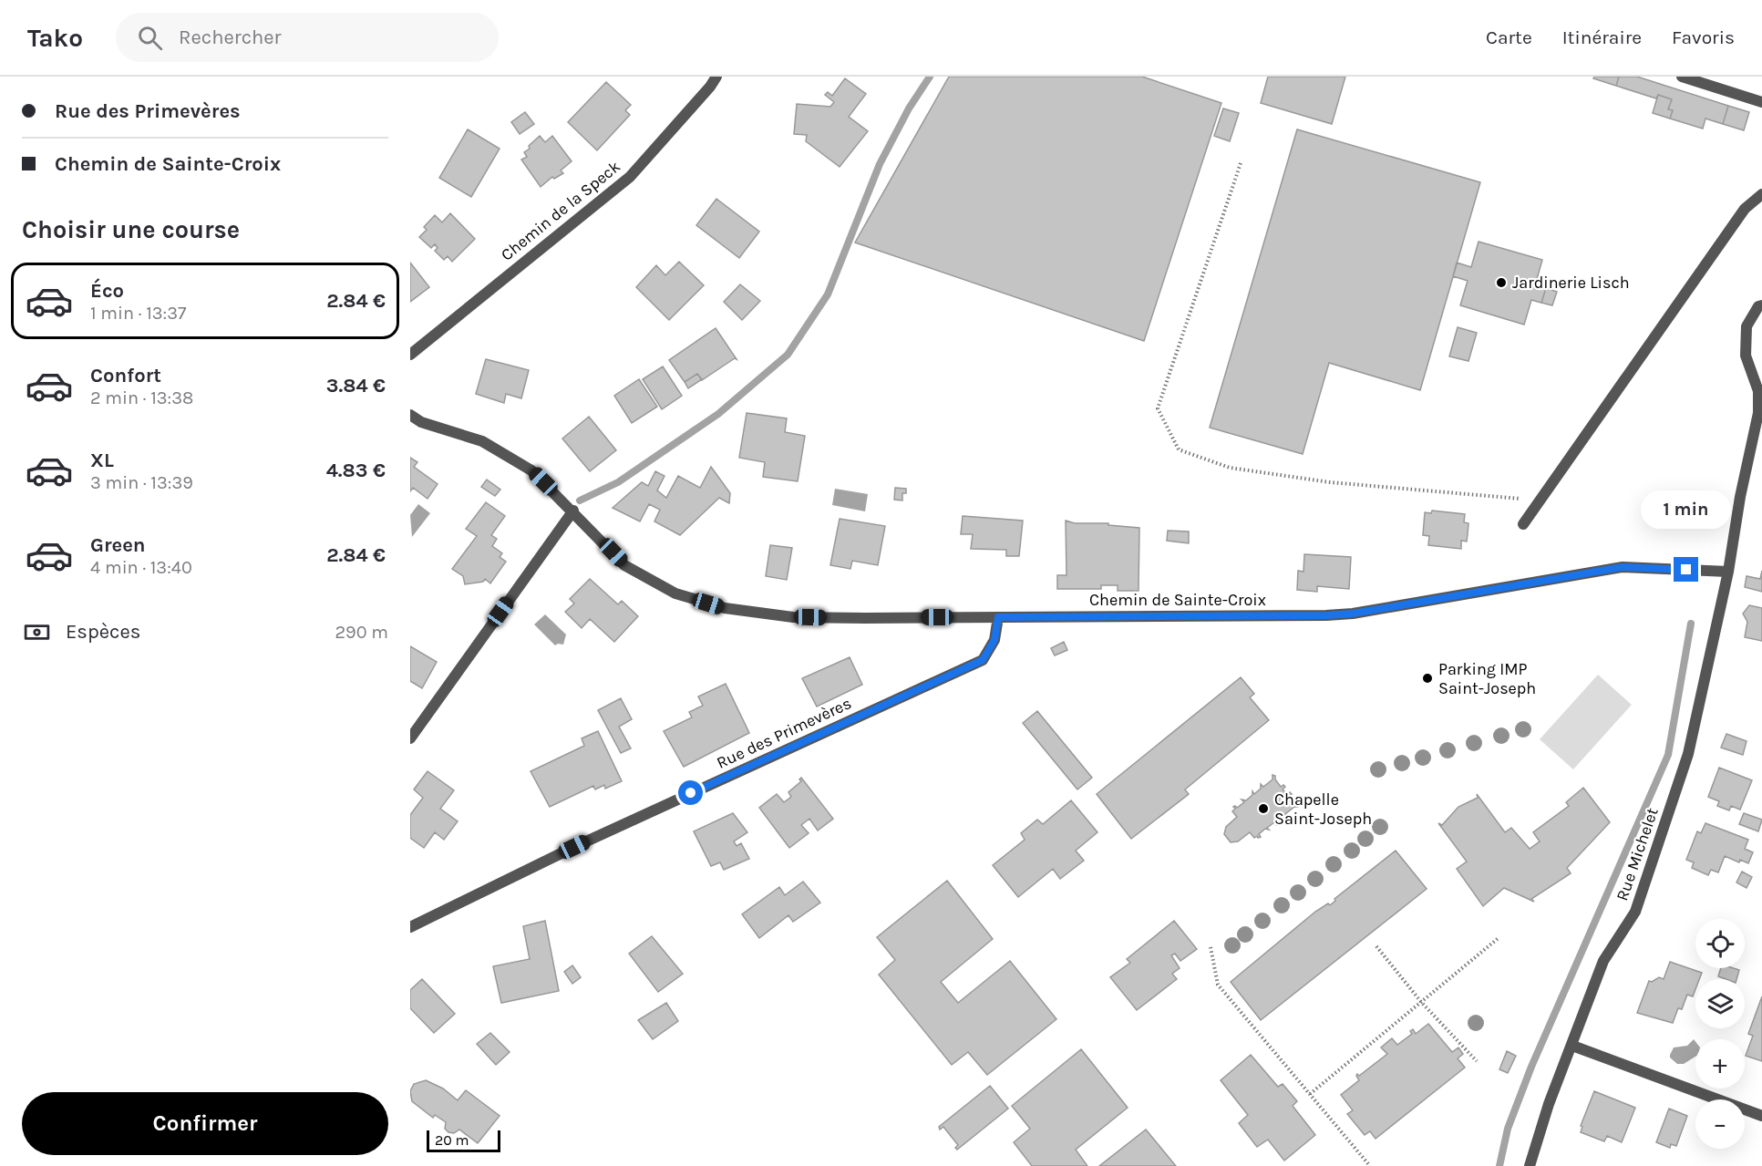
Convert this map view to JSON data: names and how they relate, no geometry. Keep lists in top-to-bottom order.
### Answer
{
  "streets": {
    "street": [
      "Chemin de la Speck",
      "Chemin de Sainte-Croix",
      "Rue des Primevères",
      "Rue Michelet"
    ]
  },
  "crossings": [
    ["Chemin de Sainte-Croix", "Rue des Primevères"],
    ["Chemin de Sainte-Croix", "Rue Michelet"]
  ],
  "places": ["Jardinerie Lisch", "Parking IMP Saint-Joseph", "Chapelle Saint-Joseph"],
  "scale_bar": "20 m",
  "page": {
    "header": "Tako",
    "search": "Rechercher",
    "nav": ["Carte", "Itinéraire", "Favoris"],
    "banner": ["Rue des Primevères", "Chemin de Sainte-Croix"],
    "heading": "Choisir une course",
    "list": [
      {
        "name": "Éco",
        "note": "1 min · 13:37",
        "value": "2.84 €"
      },
      {
        "name": "Confort",
        "note": "2 min · 13:38",
        "value": "3.84 €"
      },
      {
        "name": "XL",
        "note": "3 min · 13:39",
        "value": "4.83 €"
      },
      {
        "name": "Green",
        "note": "4 min · 13:40",
        "value": "2.84 €"
      }
    ],
    "bubble": "1 min",
    "pay": ["Espèces", "290 m"],
    "map_buttons": ["+", "−"],
    "buttons": "Confirmer",
    "scale": "20 m"
  }
}
